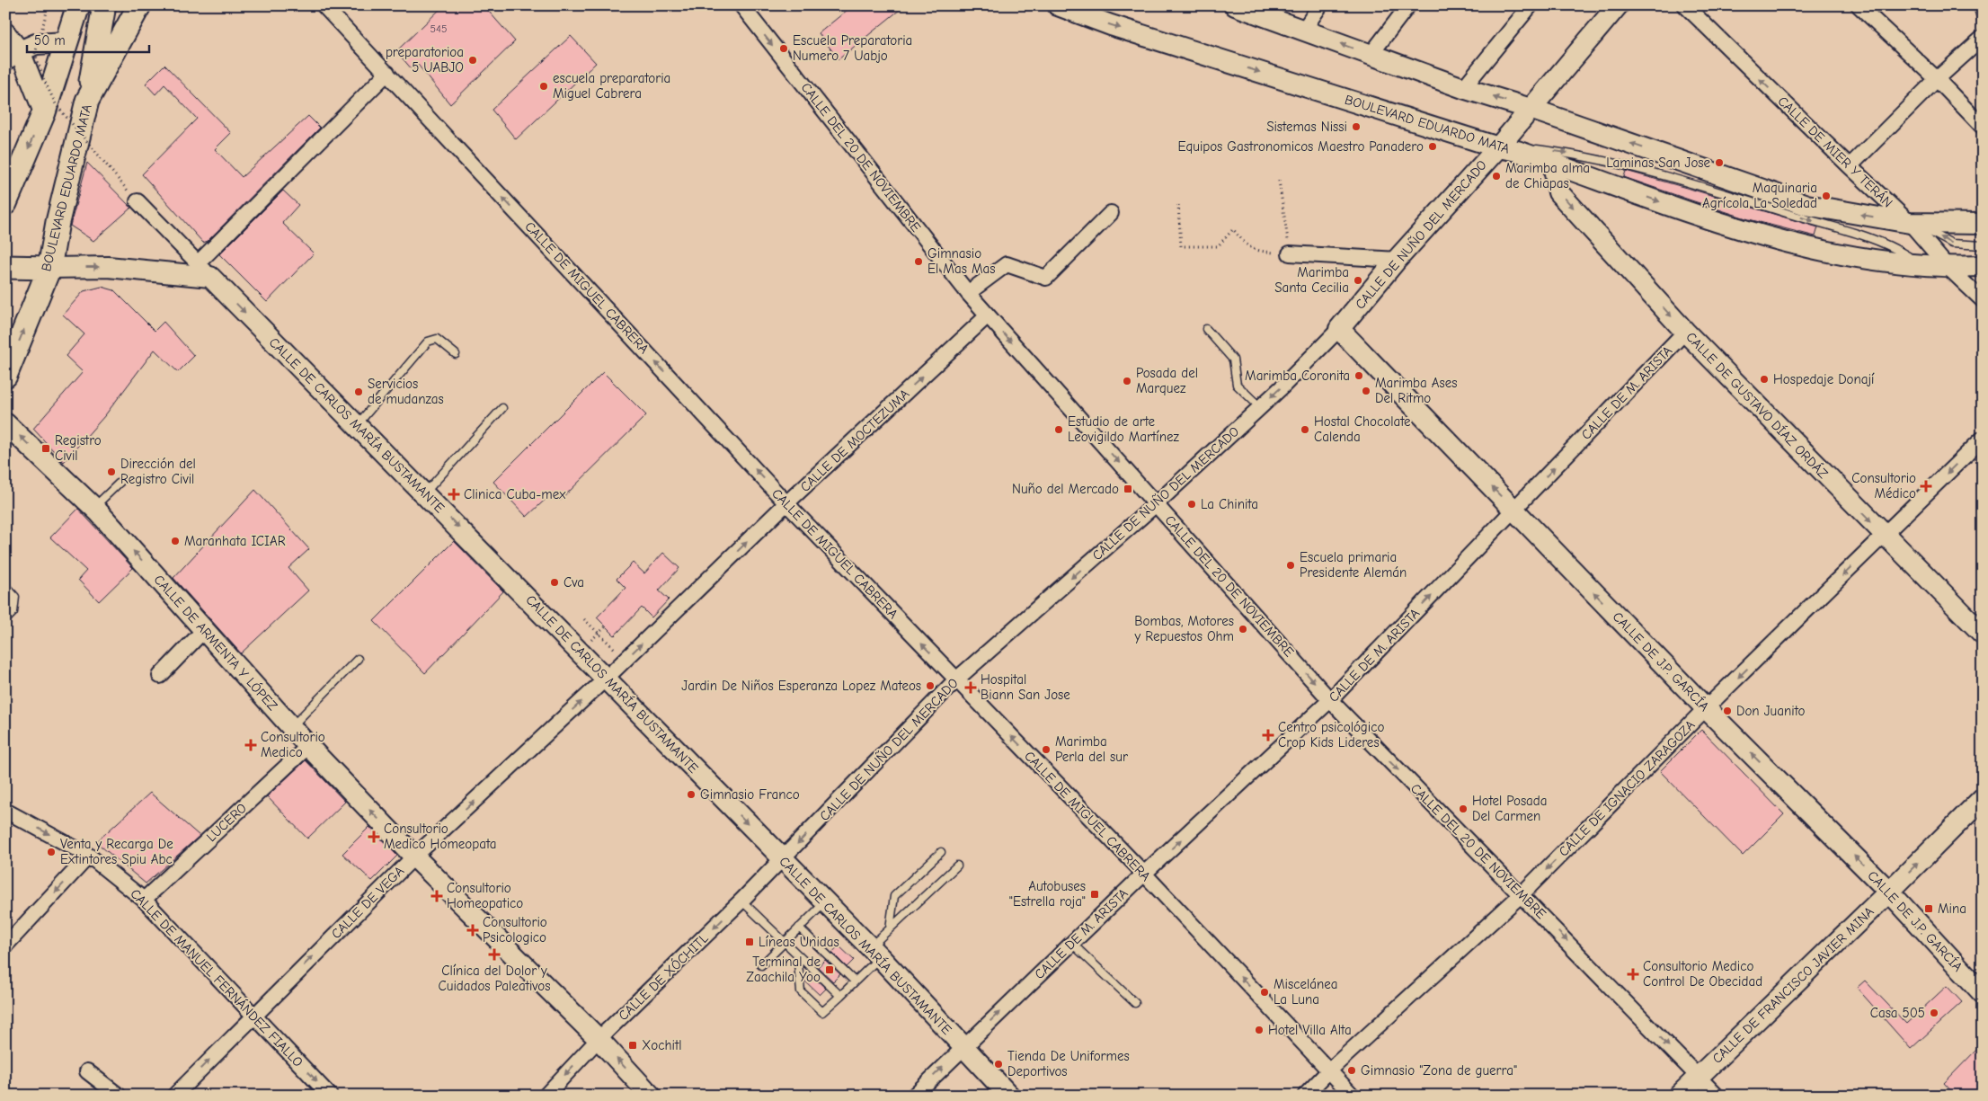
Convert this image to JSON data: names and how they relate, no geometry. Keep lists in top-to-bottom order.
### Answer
{
  "streets": {
    "main road": ["BOULEVARD EDUARDO MATA"],
    "street": [
      "CALLE DE MIER Y TERÁN",
      "CALLE DEL 20 DE NOVIEMBRE",
      "CALLE DE NUÑO DEL MERCADO",
      "CALLE DE MIGUEL CABRERA",
      "CALLE DE M. ARISTA",
      "CALLE DE GUSTAVO DÍAZ ORDÁZ",
      "CALLE DE CARLOS MARÍA BUSTAMANTE",
      "CALLE DE MOCTEZUMA",
      "CALLE DE ARMENTA Y LÓPEZ",
      "CALLE DE J.P. GARCÍA",
      "CALLE DE IGNACIO ZARAGOZA",
      "LUCERO",
      "CALLE DE VEGA",
      "CALLE DE XÓCHITL",
      "CALLE DE MANUEL FERNÁNDEZ FIALLO",
      "CALLE DE FRANCISCO JAVIER MINA"
    ]
  },
  "crossings": [
    ["BOULEVARD EDUARDO MATA", "CALLE DE MIER Y TERÁN"],
    ["BOULEVARD EDUARDO MATA", "CALLE DE NUÑO DEL MERCADO"],
    ["BOULEVARD EDUARDO MATA", "CALLE DE GUSTAVO DÍAZ ORDÁZ"],
    ["CALLE DEL 20 DE NOVIEMBRE", "CALLE DE NUÑO DEL MERCADO"],
    ["CALLE DEL 20 DE NOVIEMBRE", "CALLE DE M. ARISTA"],
    ["CALLE DEL 20 DE NOVIEMBRE", "CALLE DE MOCTEZUMA"],
    ["CALLE DEL 20 DE NOVIEMBRE", "CALLE DE IGNACIO ZARAGOZA"],
    ["CALLE DEL 20 DE NOVIEMBRE", "CALLE DE FRANCISCO JAVIER MINA"],
    ["CALLE DE NUÑO DEL MERCADO", "CALLE DE MIGUEL CABRERA"],
    ["CALLE DE NUÑO DEL MERCADO", "CALLE DE CARLOS MARÍA BUSTAMANTE"],
    ["CALLE DE NUÑO DEL MERCADO", "CALLE DE J.P. GARCÍA"],
    ["CALLE DE NUÑO DEL MERCADO", "CALLE DE XÓCHITL"],
    ["CALLE DE MIGUEL CABRERA", "CALLE DE M. ARISTA"],
    ["CALLE DE MIGUEL CABRERA", "CALLE DE MOCTEZUMA"],
    ["CALLE DE MIGUEL CABRERA", "CALLE DE IGNACIO ZARAGOZA"],
    ["CALLE DE M. ARISTA", "CALLE DE GUSTAVO DÍAZ ORDÁZ"],
    ["CALLE DE M. ARISTA", "CALLE DE CARLOS MARÍA BUSTAMANTE"],
    ["CALLE DE M. ARISTA", "CALLE DE J.P. GARCÍA"],
    ["CALLE DE GUSTAVO DÍAZ ORDÁZ", "CALLE DE IGNACIO ZARAGOZA"],
    ["CALLE DE CARLOS MARÍA BUSTAMANTE", "CALLE DE MOCTEZUMA"],
    ["CALLE DE CARLOS MARÍA BUSTAMANTE", "CALLE DE VEGA"],
    ["CALLE DE CARLOS MARÍA BUSTAMANTE", "CALLE DE XÓCHITL"],
    ["CALLE DE MOCTEZUMA", "CALLE DE VEGA"],
    ["CALLE DE ARMENTA Y LÓPEZ", "LUCERO"],
    ["CALLE DE ARMENTA Y LÓPEZ", "CALLE DE VEGA"],
    ["CALLE DE ARMENTA Y LÓPEZ", "CALLE DE XÓCHITL"],
    ["CALLE DE J.P. GARCÍA", "CALLE DE IGNACIO ZARAGOZA"],
    ["CALLE DE J.P. GARCÍA", "CALLE DE FRANCISCO JAVIER MINA"],
    ["LUCERO", "CALLE DE MANUEL FERNÁNDEZ FIALLO"],
    ["CALLE DE VEGA", "CALLE DE MANUEL FERNÁNDEZ FIALLO"]
  ],
  "one_way": [
    "BOULEVARD EDUARDO MATA",
    "CALLE DEL 20 DE NOVIEMBRE",
    "CALLE DE NUÑO DEL MERCADO",
    "CALLE DE MIGUEL CABRERA",
    "CALLE DE M. ARISTA",
    "CALLE DE GUSTAVO DÍAZ ORDÁZ",
    "CALLE DE CARLOS MARÍA BUSTAMANTE",
    "CALLE DE MOCTEZUMA",
    "CALLE DE ARMENTA Y LÓPEZ",
    "CALLE DE J.P. GARCÍA",
    "CALLE DE IGNACIO ZARAGOZA",
    "CALLE DE VEGA",
    "CALLE DE XÓCHITL",
    "CALLE DE MANUEL FERNÁNDEZ FIALLO"
  ],
  "places": {
    "other": [
      "Escuela Preparatoria Numero 7 Uabjo",
      "preparatorioa 5 UABJO",
      "escuela preparatoria Miguel Cabrera",
      "Sistemas Nissi",
      "Equipos Gastronomicos Maestro Panadero",
      "Laminas San Jose",
      "Marimba alma de Chiapas",
      "Maquinaria Agrícola La Soledad",
      "Gimnasio El Mas Mas",
      "Marimba Santa Cecilia",
      "Marimba Coronita",
      "Hospedaje Donají",
      "Posada del Marquez",
      "Marimba Ases Del Ritmo",
      "Servicios de mudanzas",
      "Estudio de arte Leovigildo Martínez",
      "Hostal Chocolate Calenda",
      "Dirección del Registro Civil",
      "La Chinita",
      "Maranhata ICIAR",
      "Escuela primaria Presidente Alemán",
      "Cva",
      "Bombas, Motores y Repuestos Ohm",
      "Jardin De Niños Esperanza Lopez Mateos",
      "Don Juanito",
      "Marimba Perla del sur",
      "Gimnasio Franco",
      "Hotel Posada Del Carmen",
      "Venta y Recarga De Extintores Spiu Abc",
      "Miscelánea La Luna",
      "Casa 505",
      "Hotel Villa Alta",
      "Tienda De Uniformes Deportivos",
      "Gimnasio \"Zona de guerra\""
    ],
    "transit": [
      "Registro Civil",
      "Nuño del Mercado",
      "Autobuses \"Estrella roja\"",
      "Mina",
      "Líneas Unidas",
      "Terminal de Zaachila Yoo",
      "Xochitl"
    ],
    "health": [
      "Consultorio Médico",
      "Clinica Cuba-mex",
      "Hospital Biann San Jose",
      "Centro psicológico Crop Kids Lideres",
      "Consultorio Medico",
      "Consultorio Medico Homeopata",
      "Consultorio Homeopatico",
      "Consultorio Psicologico",
      "Clínica del Dolor y Cuidados Paleativos",
      "Consultorio Medico Control De Obecidad"
    ]
  },
  "house_numbers": ["545"],
  "scale_bar": "50 m"
}
